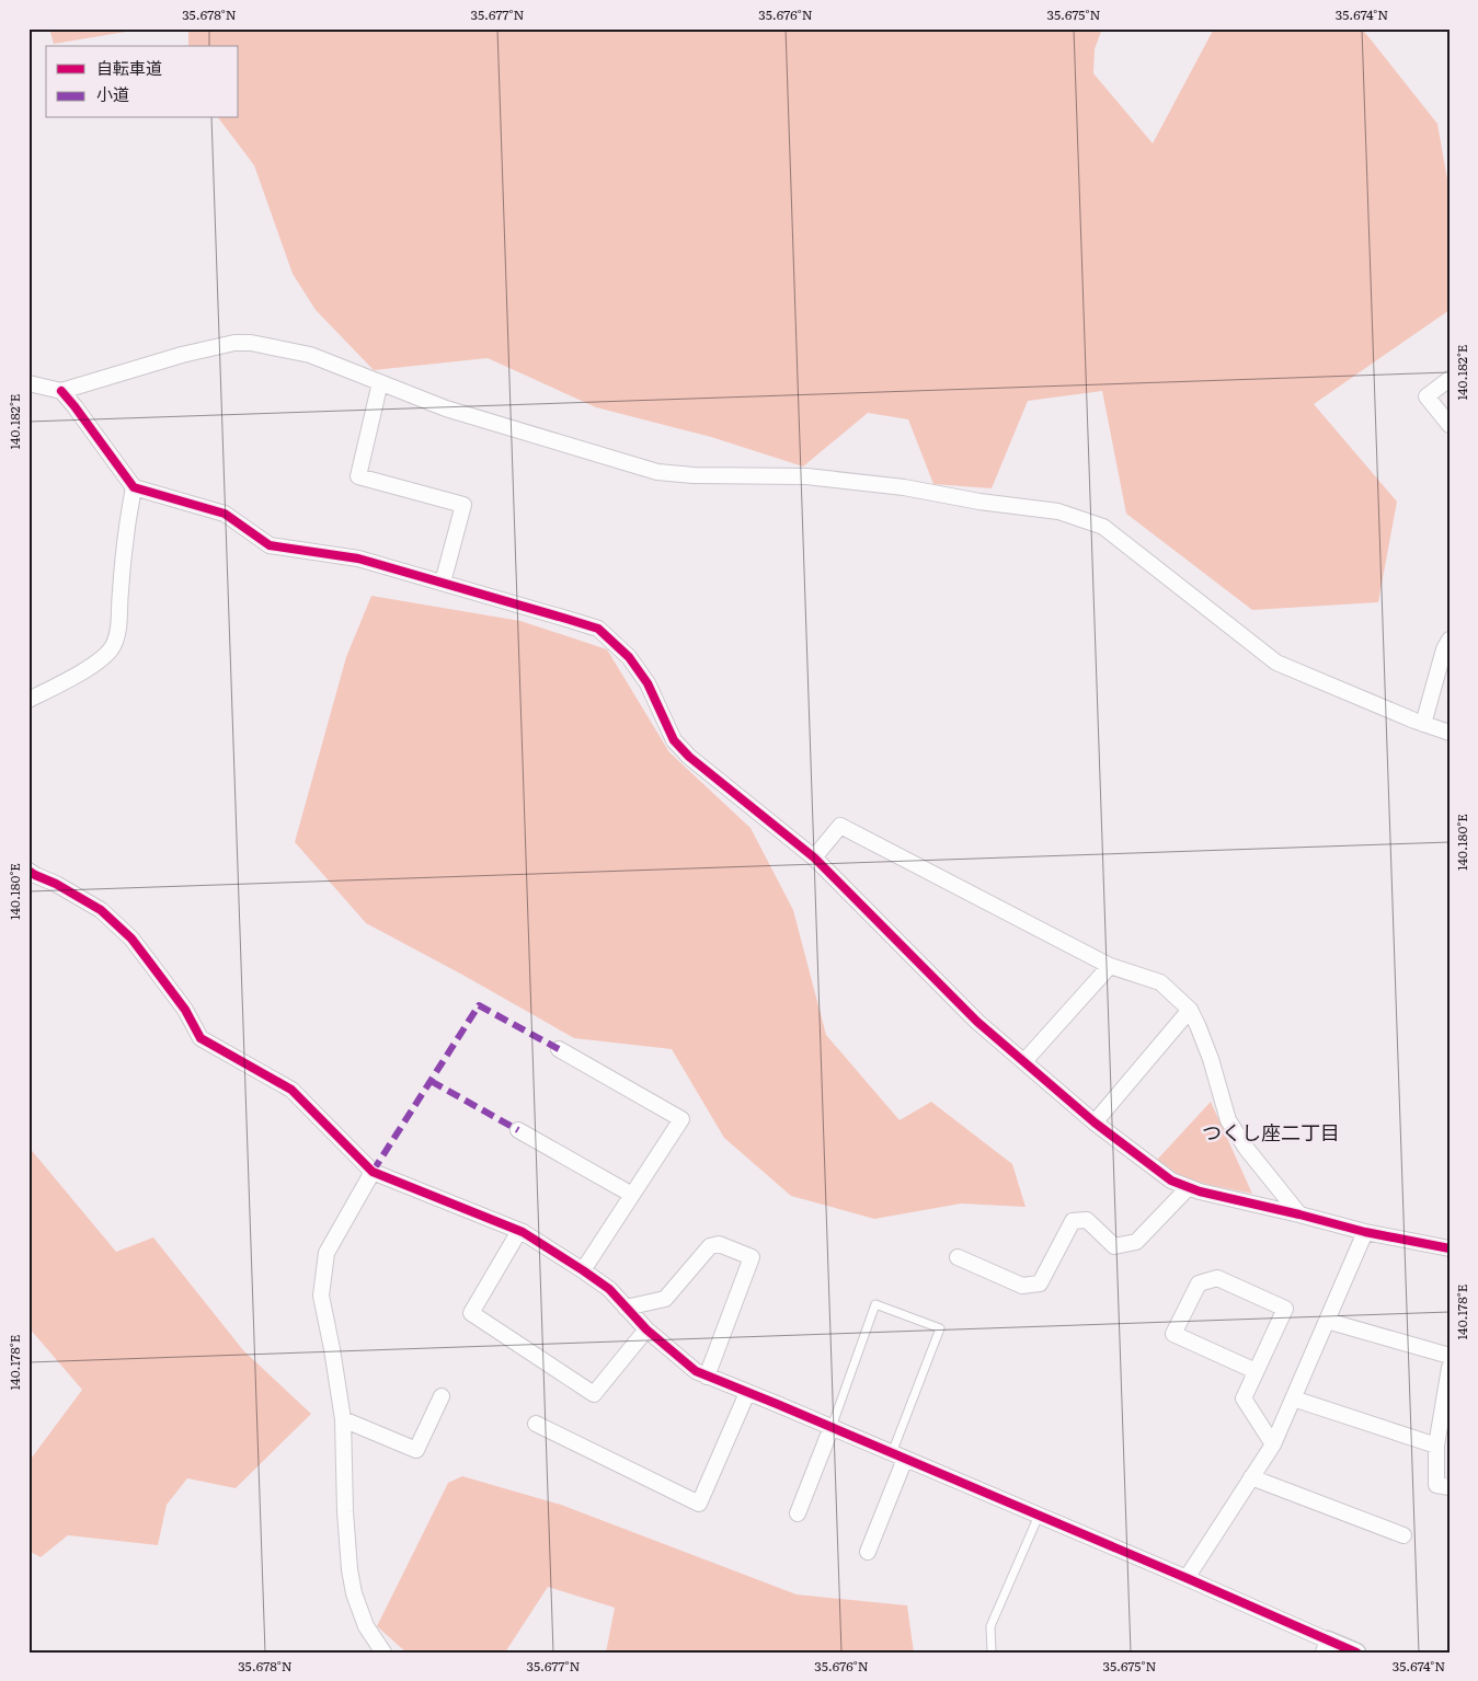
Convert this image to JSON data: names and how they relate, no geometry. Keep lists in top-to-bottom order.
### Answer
{
  "districts": ["つくし座二丁目"],
  "legend": ["自転車道", "小道"],
  "coordinates": [
    "35.678°N",
    "35.677°N",
    "35.676°N",
    "35.675°N",
    "35.674°N",
    "140.182°E",
    "140.180°E",
    "140.178°E"
  ]
}
